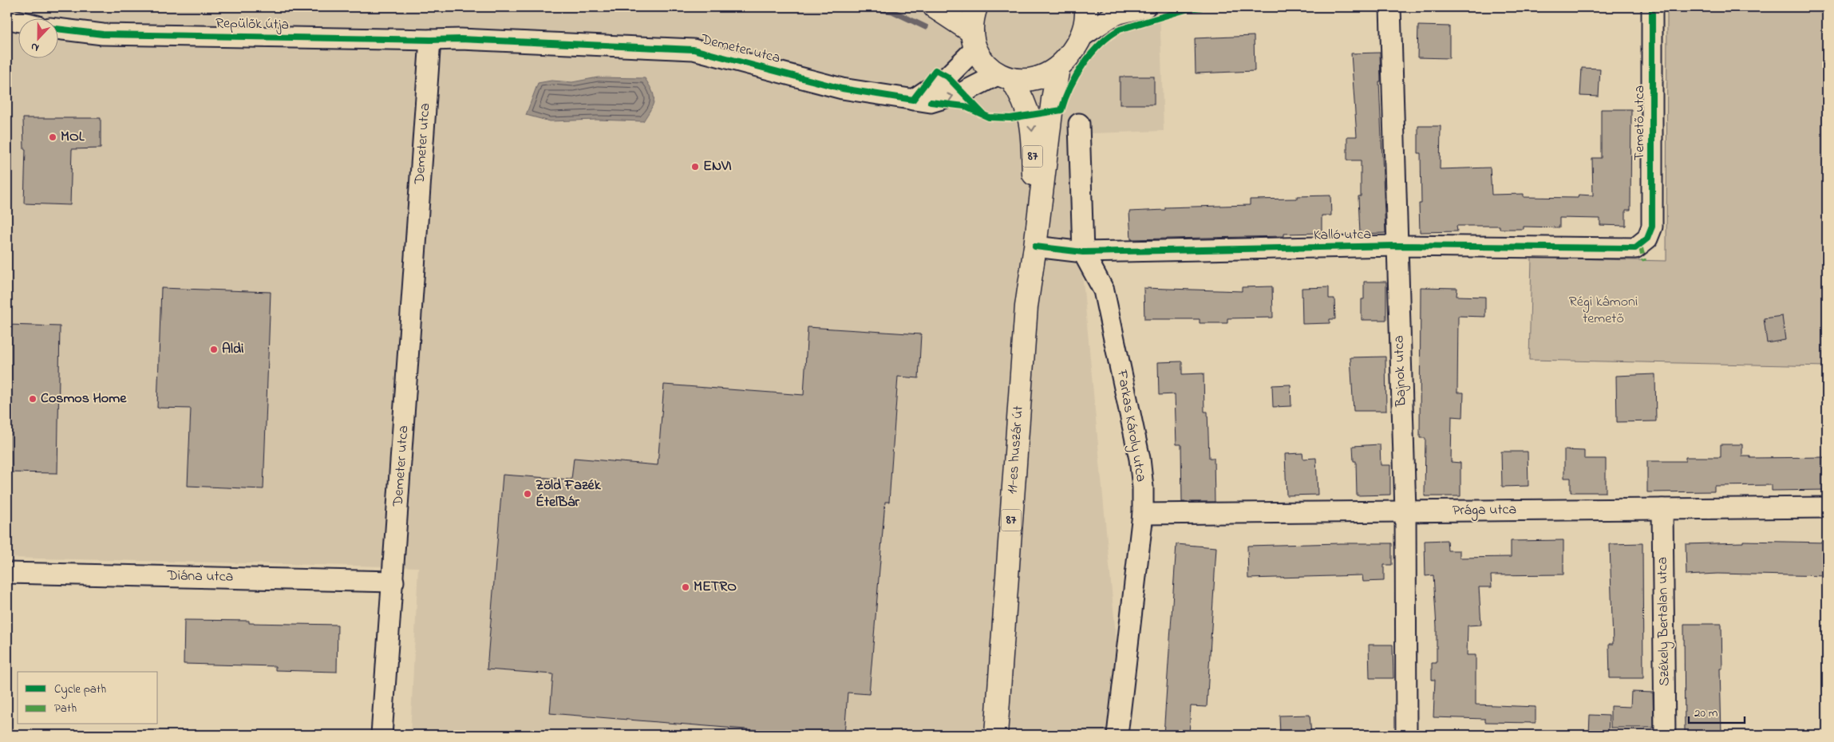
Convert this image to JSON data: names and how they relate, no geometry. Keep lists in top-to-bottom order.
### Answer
{
  "streets": {
    "main road": ["87", "11-es huszár út"],
    "street": [
      "Repülők útja",
      "Demeter utca",
      "Temető utca",
      "Kalló utca",
      "Bajnok utca",
      "Farkas Károly utca",
      "Prága utca",
      "Diána utca",
      "Székely Bertalan utca"
    ]
  },
  "crossings": [
    ["Repülők útja", "Demeter utca"],
    ["Demeter utca", "87"],
    ["Demeter utca", "Diána utca"],
    ["Temető utca", "Kalló utca"],
    ["87", "Kalló utca"],
    ["87", "11-es huszár út"],
    ["Kalló utca", "Bajnok utca"],
    ["Kalló utca", "Farkas Károly utca"],
    ["Kalló utca", "11-es huszár út"],
    ["Bajnok utca", "Prága utca"],
    ["Farkas Károly utca", "Prága utca"],
    ["Prága utca", "Székely Bertalan utca"]
  ],
  "parks": ["Régi kámoni temető"],
  "places": [
    "MOL",
    "ENVI",
    "Aldi",
    "Cosmos Home",
    "Zöld Fazék ÉtelBár",
    "METRO"
  ],
  "legend": ["Cycle path", "Path"],
  "scale_bar": "20 m",
  "north": "bottom"
}
